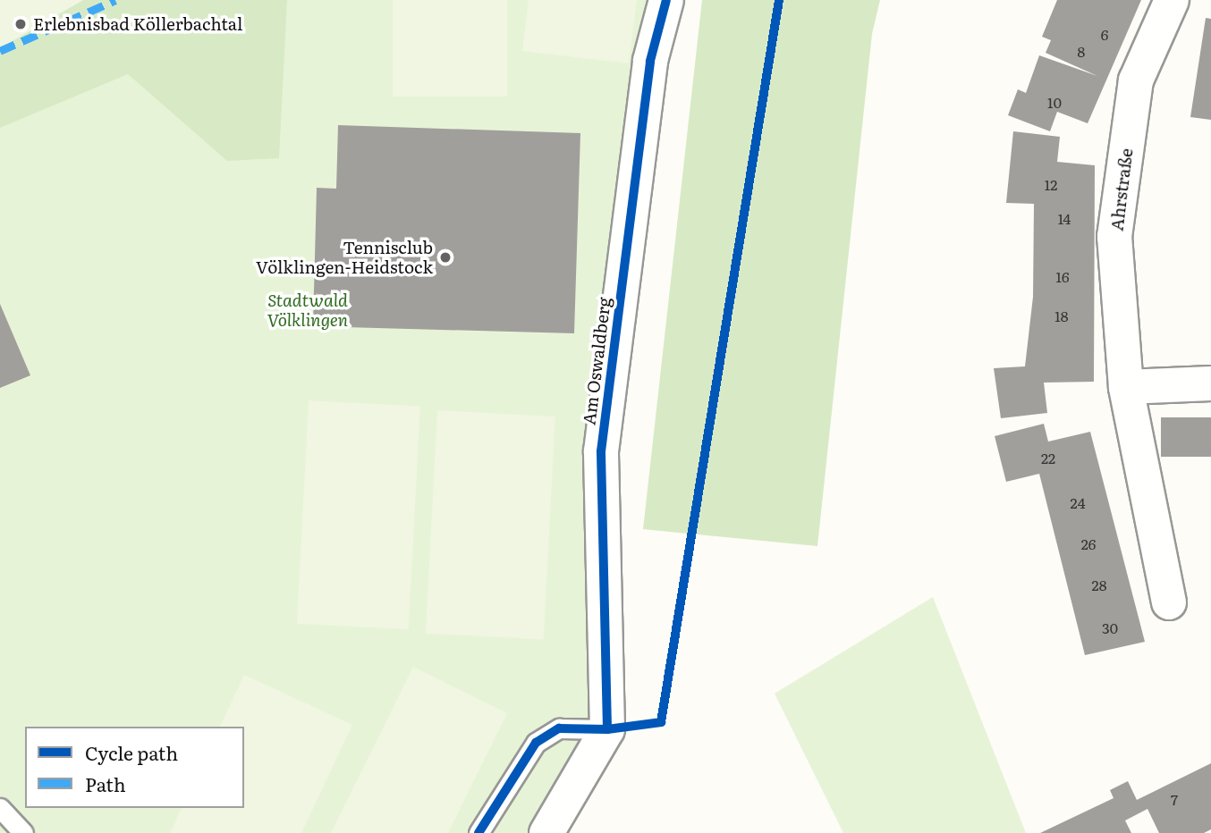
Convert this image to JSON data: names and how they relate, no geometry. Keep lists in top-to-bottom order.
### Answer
{
  "streets": {
    "street": ["Ahrstraße", "Am Oswaldberg"]
  },
  "parks": ["Stadtwald Völklingen"],
  "places": ["Erlebnisbad Köllerbachtal", "Tennisclub Völklingen-Heidstock"],
  "house_numbers": [
    "6",
    "8",
    "10",
    "12",
    "14",
    "16",
    "18",
    "22",
    "24",
    "26",
    "28",
    "30",
    "7"
  ],
  "legend": ["Cycle path", "Path"]
}
